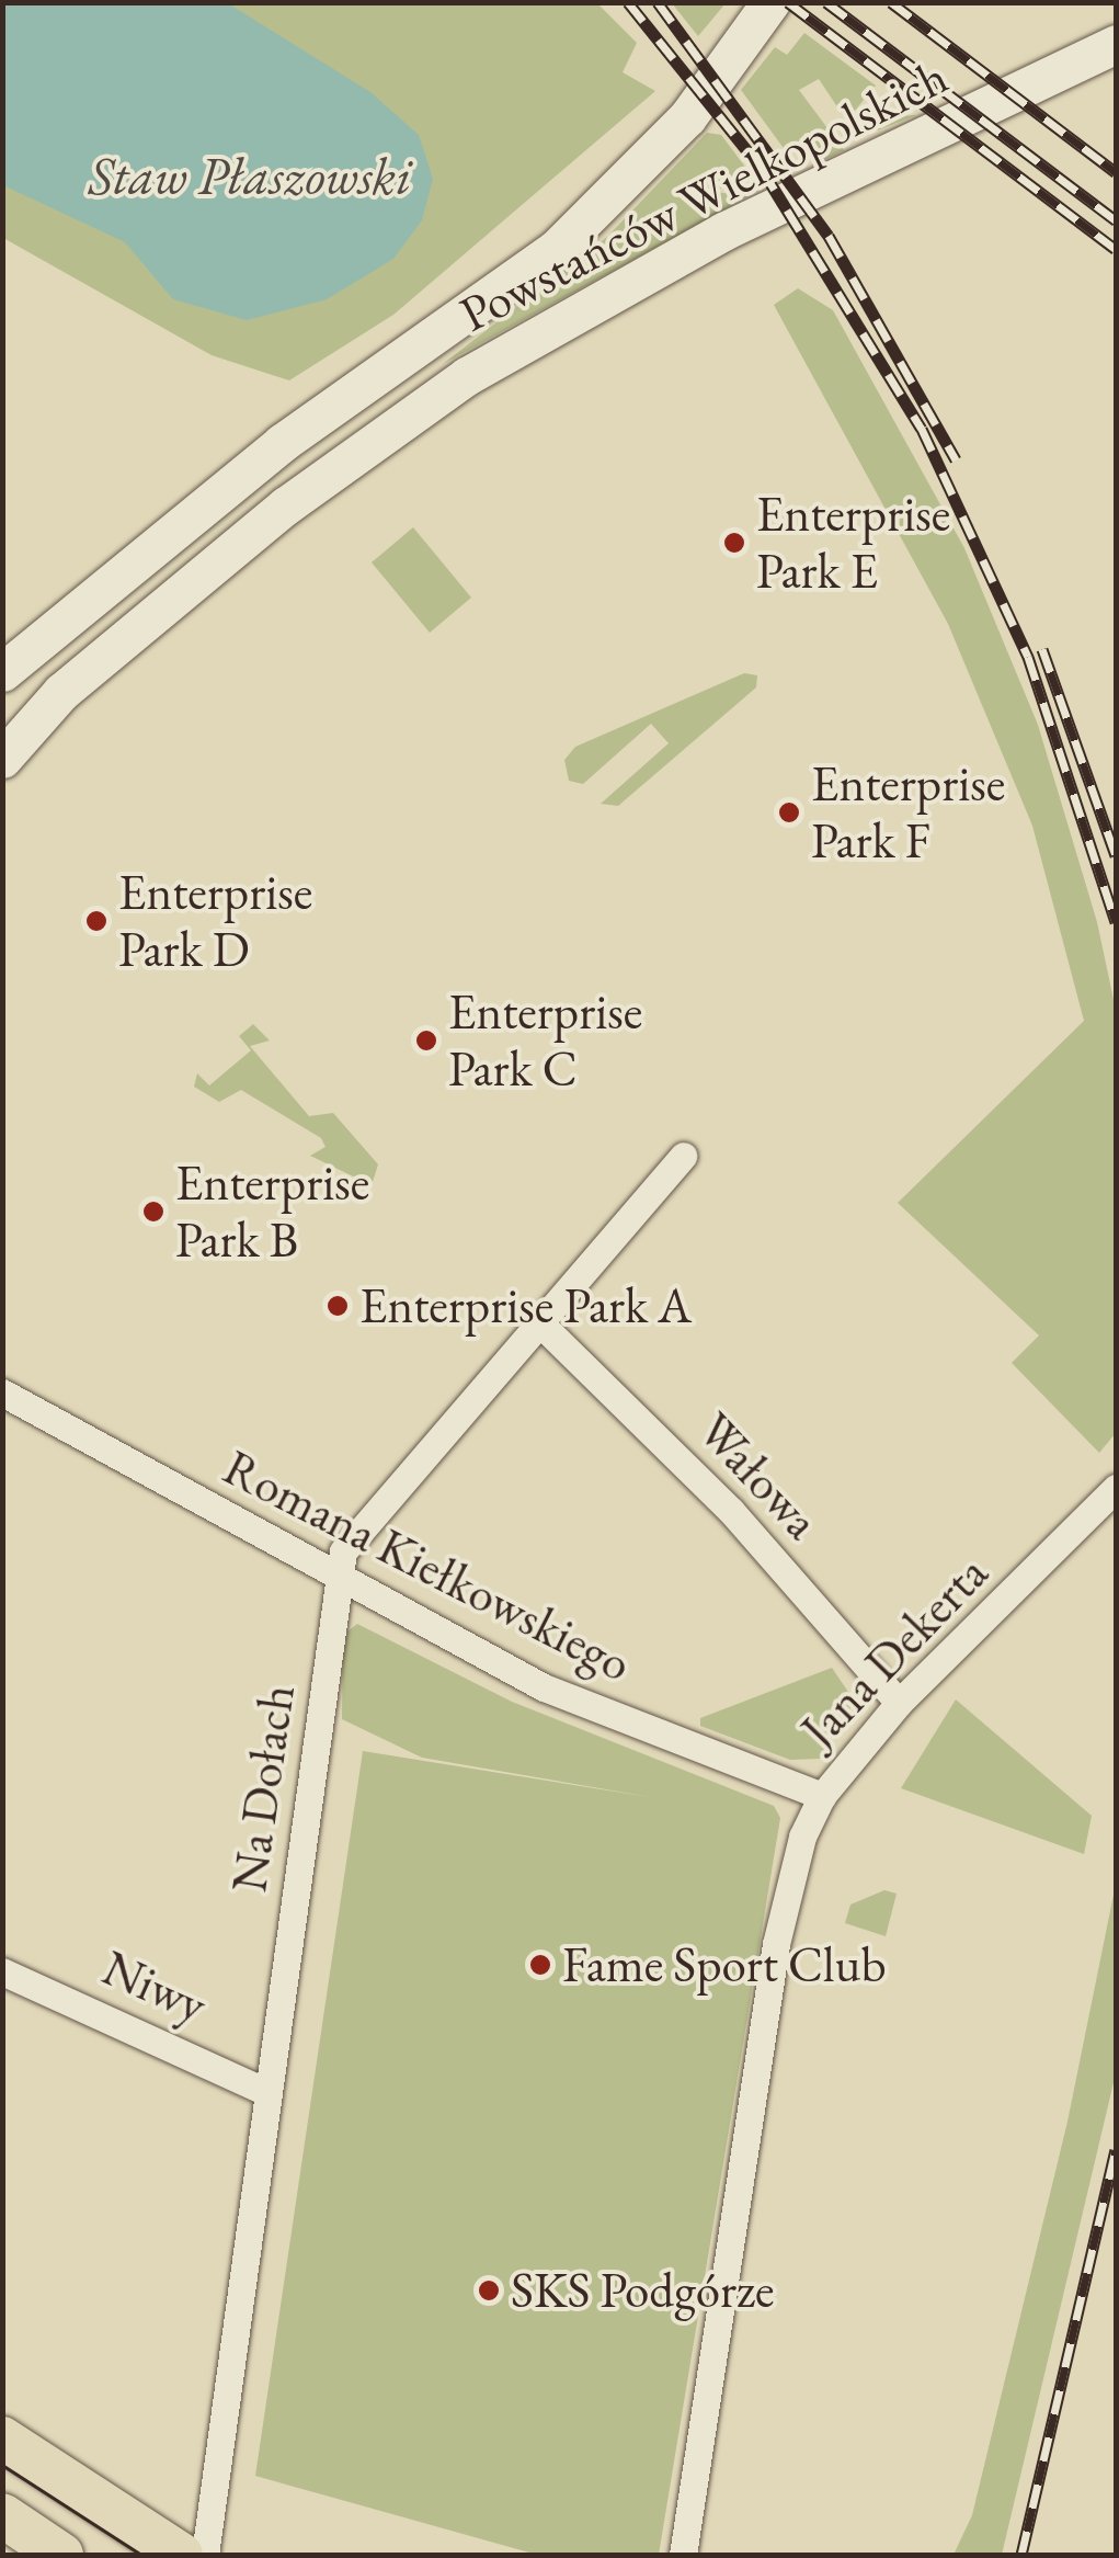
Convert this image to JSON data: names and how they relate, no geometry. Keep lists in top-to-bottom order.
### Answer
{
  "streets": {
    "main road": ["Powstańców Wielkopolskich"],
    "street": [
      "Wałowa",
      "Romana Kiełkowskiego",
      "Jana Dekerta",
      "Na Dołach",
      "Niwy"
    ]
  },
  "crossings": [
    ["Wałowa", "Jana Dekerta"],
    ["Wałowa", "Na Dołach"],
    ["Romana Kiełkowskiego", "Jana Dekerta"],
    ["Romana Kiełkowskiego", "Na Dołach"],
    ["Na Dołach", "Niwy"]
  ],
  "water": ["Staw Płaszowski"],
  "places": [
    "Enterprise Park E",
    "Enterprise Park F",
    "Enterprise Park D",
    "Enterprise Park C",
    "Enterprise Park B",
    "Enterprise Park A",
    "Fame Sport Club",
    "SKS Podgórze"
  ]
}
